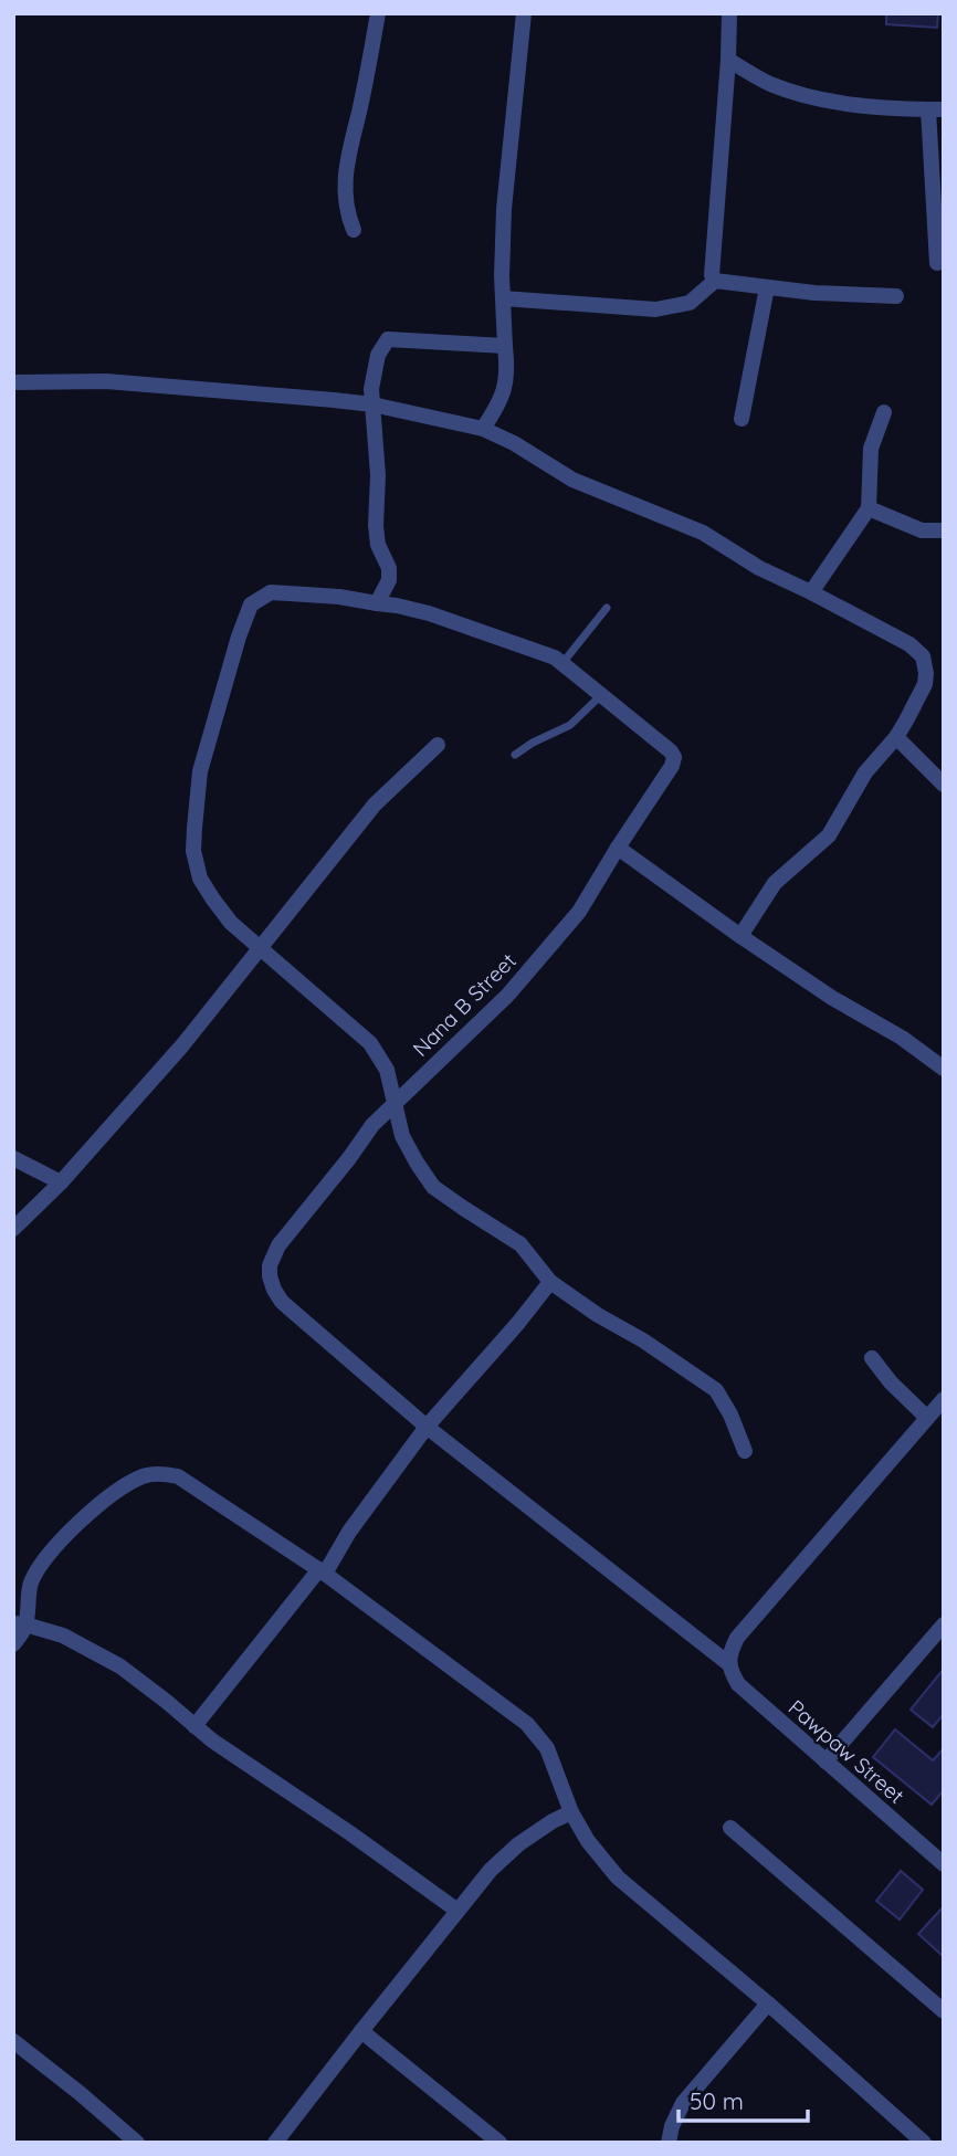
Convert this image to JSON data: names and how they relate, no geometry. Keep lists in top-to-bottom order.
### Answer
{
  "streets": {
    "street": ["Nana B Street", "Pawpaw Street"]
  },
  "crossings": [
    ["Nana B Street", "Pawpaw Street"]
  ],
  "scale_bar": "50 m"
}
